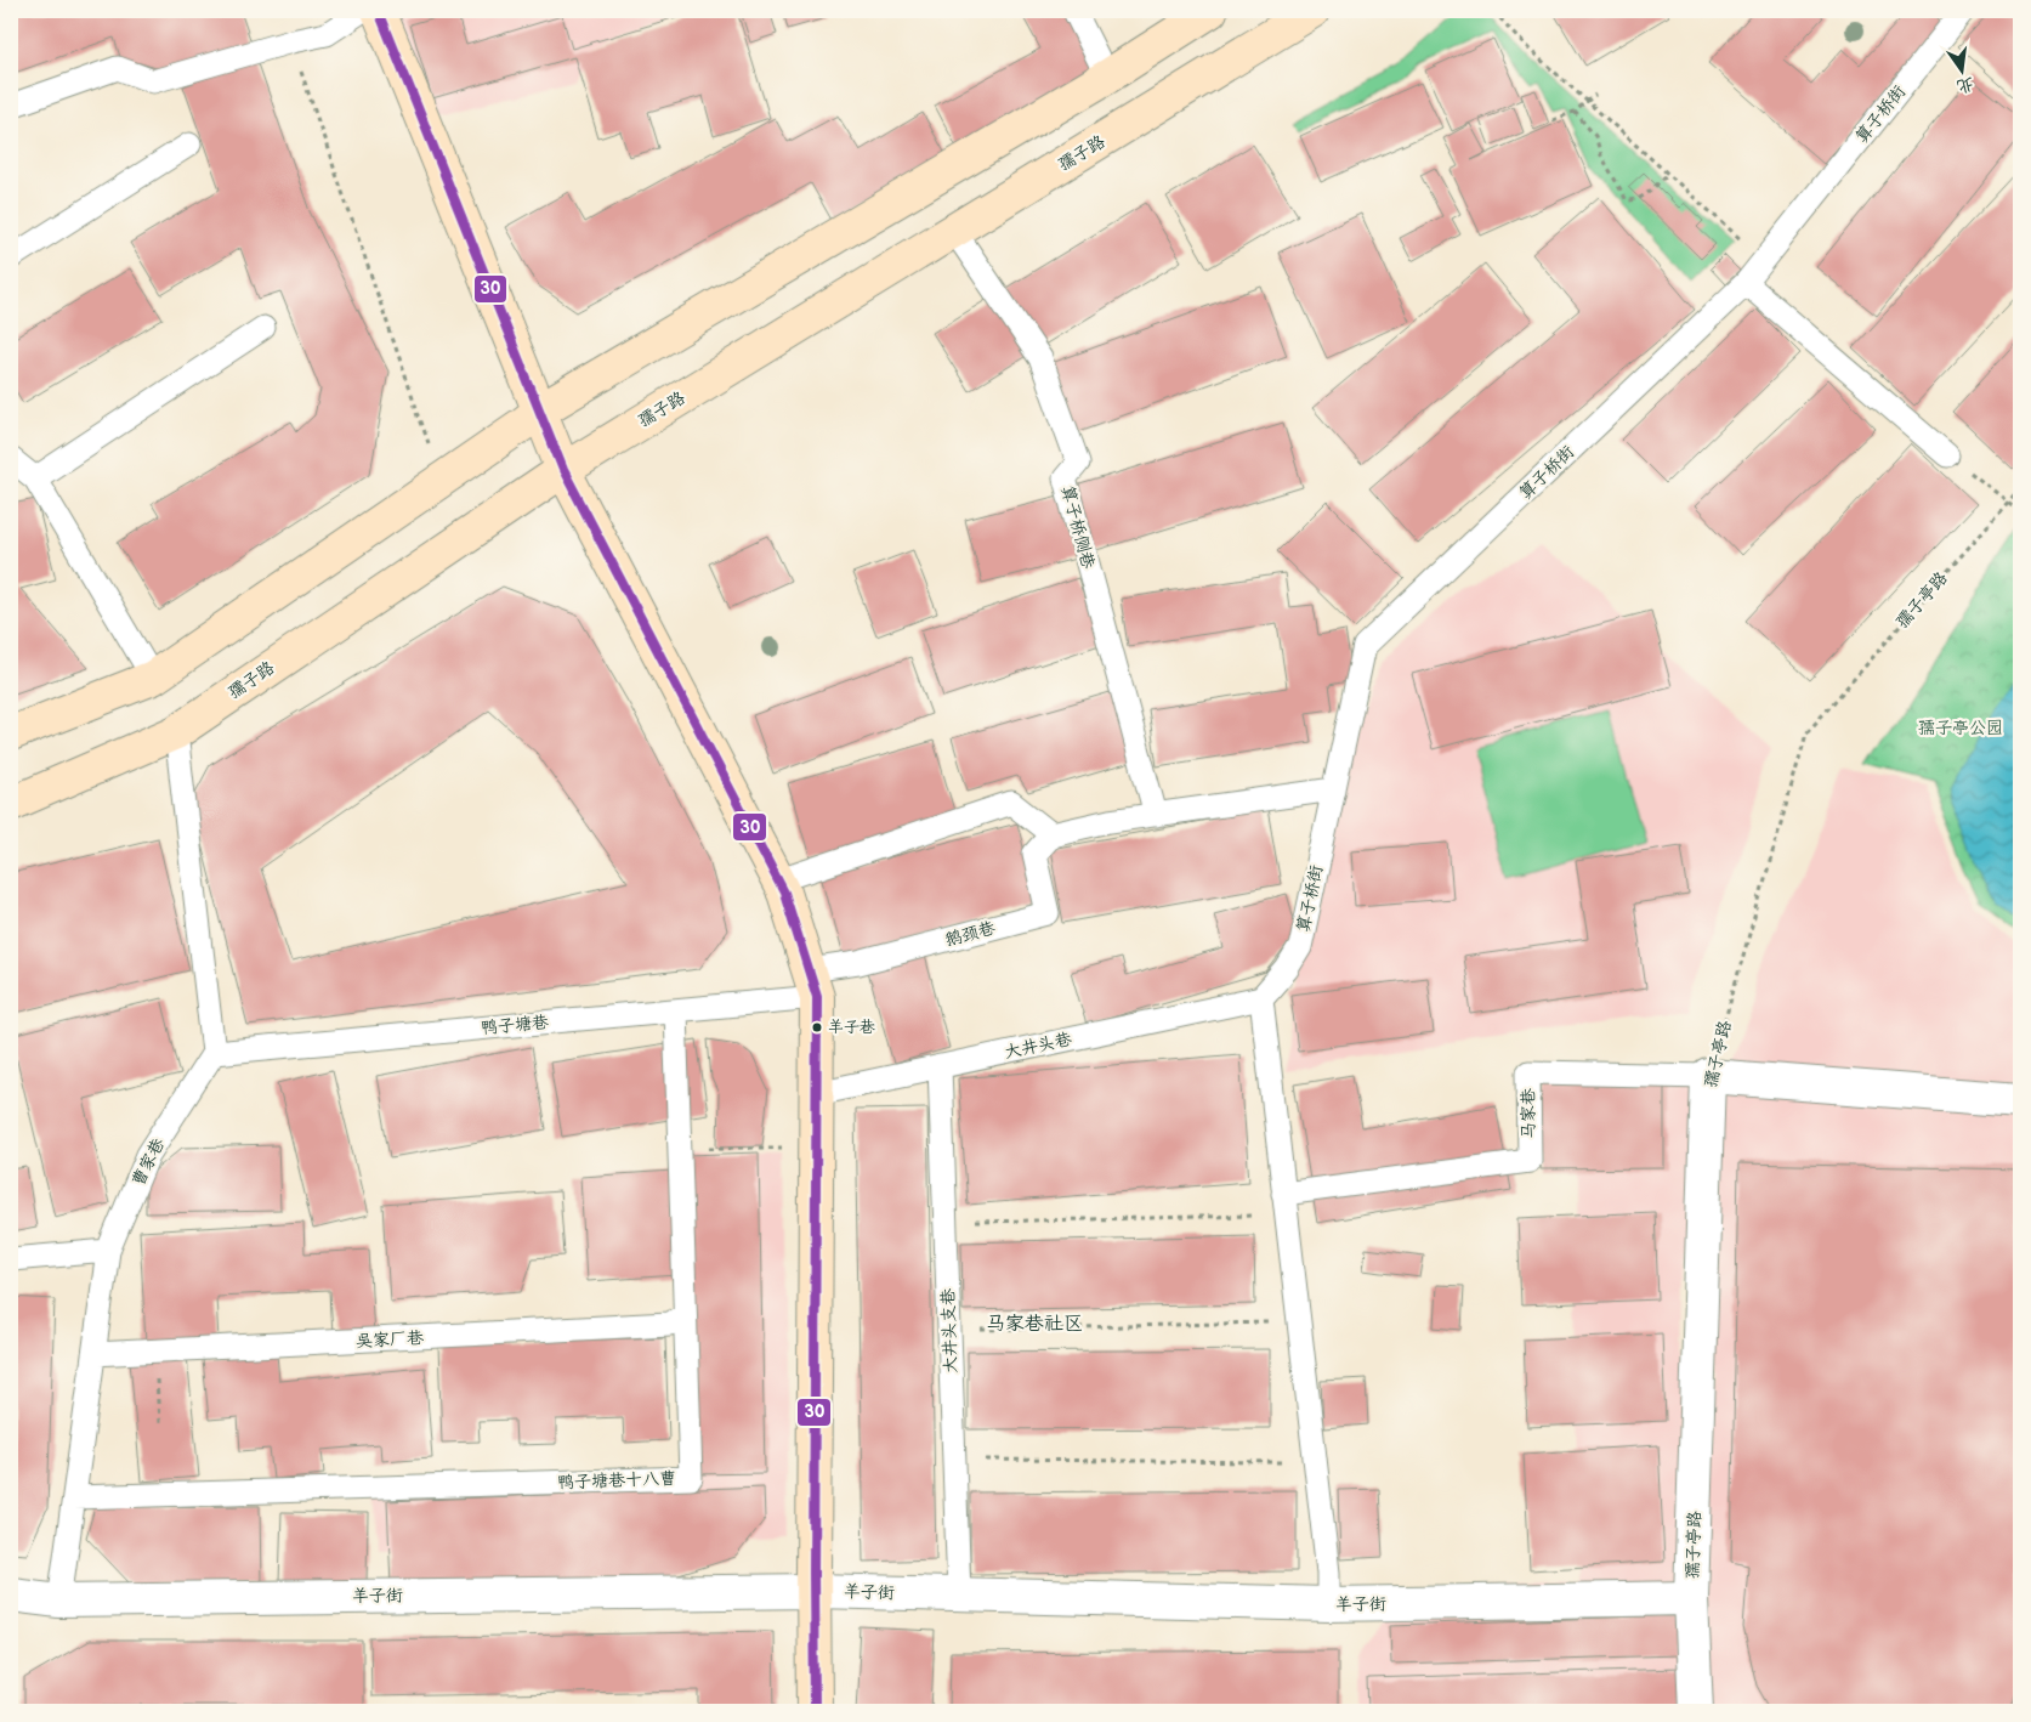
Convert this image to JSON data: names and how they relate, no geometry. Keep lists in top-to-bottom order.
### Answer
{
  "streets": {
    "main road": ["孺子路"],
    "street": ["孺子亭路", "羊子街"],
    "lane": [
      "算子桥街",
      "算子桥侧巷",
      "鹅颈巷",
      "鸭子塘巷",
      "大井头巷",
      "马家巷",
      "曹家巷",
      "大井头支巷",
      "吴家厂巷",
      "鸭子塘巷十八曹"
    ]
  },
  "crossings": [
    ["算子桥街", "大井头巷"],
    ["孺子路", "算子桥侧巷"],
    ["孺子亭路", "马家巷"],
    ["孺子亭路", "羊子街"],
    ["鹅颈巷", "鸭子塘巷"],
    ["鸭子塘巷", "曹家巷"],
    ["鸭子塘巷", "鸭子塘巷十八曹"],
    ["大井头巷", "大井头支巷"],
    ["曹家巷", "吴家厂巷"],
    ["曹家巷", "鸭子塘巷十八曹"],
    ["曹家巷", "羊子街"],
    ["大井头支巷", "羊子街"],
    ["吴家厂巷", "鸭子塘巷十八曹"]
  ],
  "districts": ["马家巷社区"],
  "parks": ["孺子亭公园"],
  "places": ["羊子巷"],
  "lines": ["transit line 30"],
  "north": "bottom"
}
